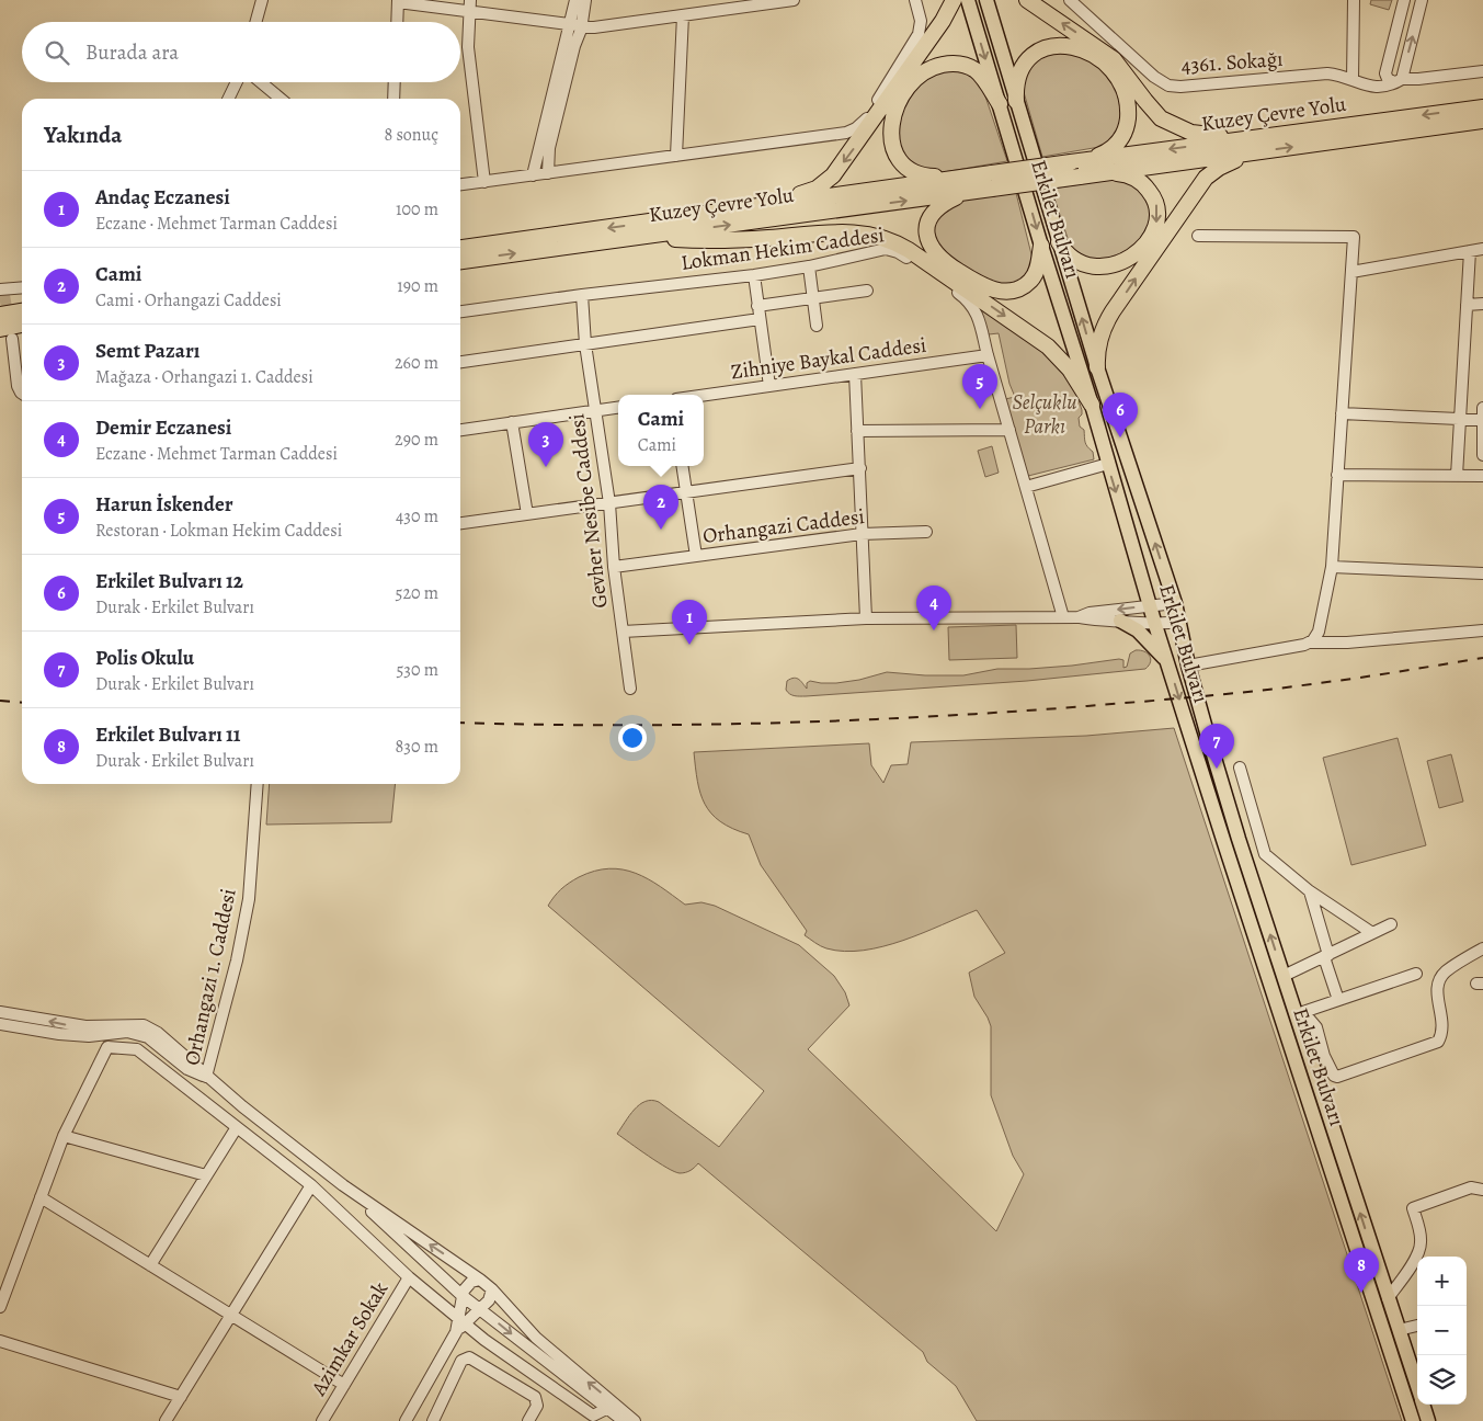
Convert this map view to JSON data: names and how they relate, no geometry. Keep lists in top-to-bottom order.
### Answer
{
  "streets": {
    "highway": ["Kuzey Çevre Yolu"],
    "main road": ["Erkilet Bulvarı"],
    "street": [
      "4361. Sokağı",
      "Lokman Hekim Caddesi",
      "Zihniye Baykal Caddesi",
      "Gevher Nesibe Caddesi",
      "Orhangazi Caddesi",
      "Orhangazi 1. Caddesi",
      "Azimkar Sokak"
    ]
  },
  "crossings": [
    ["Lokman Hekim Caddesi", "Zihniye Baykal Caddesi"],
    ["Lokman Hekim Caddesi", "Gevher Nesibe Caddesi"],
    ["Gevher Nesibe Caddesi", "Orhangazi Caddesi"]
  ],
  "parks": ["Selçuklu Parkı"],
  "page": {
    "search": "Burada ara",
    "heading": ["Yakında", "8 sonuç"],
    "list": [
      {
        "mark": "1",
        "name": "Andaç Eczanesi",
        "note": "Eczane · Mehmet Tarman Caddesi",
        "value": "100 m"
      },
      {
        "mark": "2",
        "name": "Cami",
        "note": "Cami · Orhangazi Caddesi",
        "value": "190 m"
      },
      {
        "mark": "3",
        "name": "Semt Pazarı",
        "note": "Mağaza · Orhangazi 1. Caddesi",
        "value": "260 m"
      },
      {
        "mark": "4",
        "name": "Demir Eczanesi",
        "note": "Eczane · Mehmet Tarman Caddesi",
        "value": "290 m"
      },
      {
        "mark": "5",
        "name": "Harun İskender",
        "note": "Restoran · Lokman Hekim Caddesi",
        "value": "430 m"
      },
      {
        "mark": "6",
        "name": "Erkilet Bulvarı 12",
        "note": "Durak · Erkilet Bulvarı",
        "value": "520 m"
      },
      {
        "mark": "7",
        "name": "Polis Okulu",
        "note": "Durak · Erkilet Bulvarı",
        "value": "530 m"
      },
      {
        "mark": "8",
        "name": "Erkilet Bulvarı 11",
        "note": "Durak · Erkilet Bulvarı",
        "value": "830 m"
      }
    ],
    "pins": [
      "5",
      "6",
      "3",
      "2",
      "4",
      "1",
      "7",
      "8"
    ],
    "popup": ["Cami", "Cami"],
    "map_buttons": ["+", "−"]
  }
}
